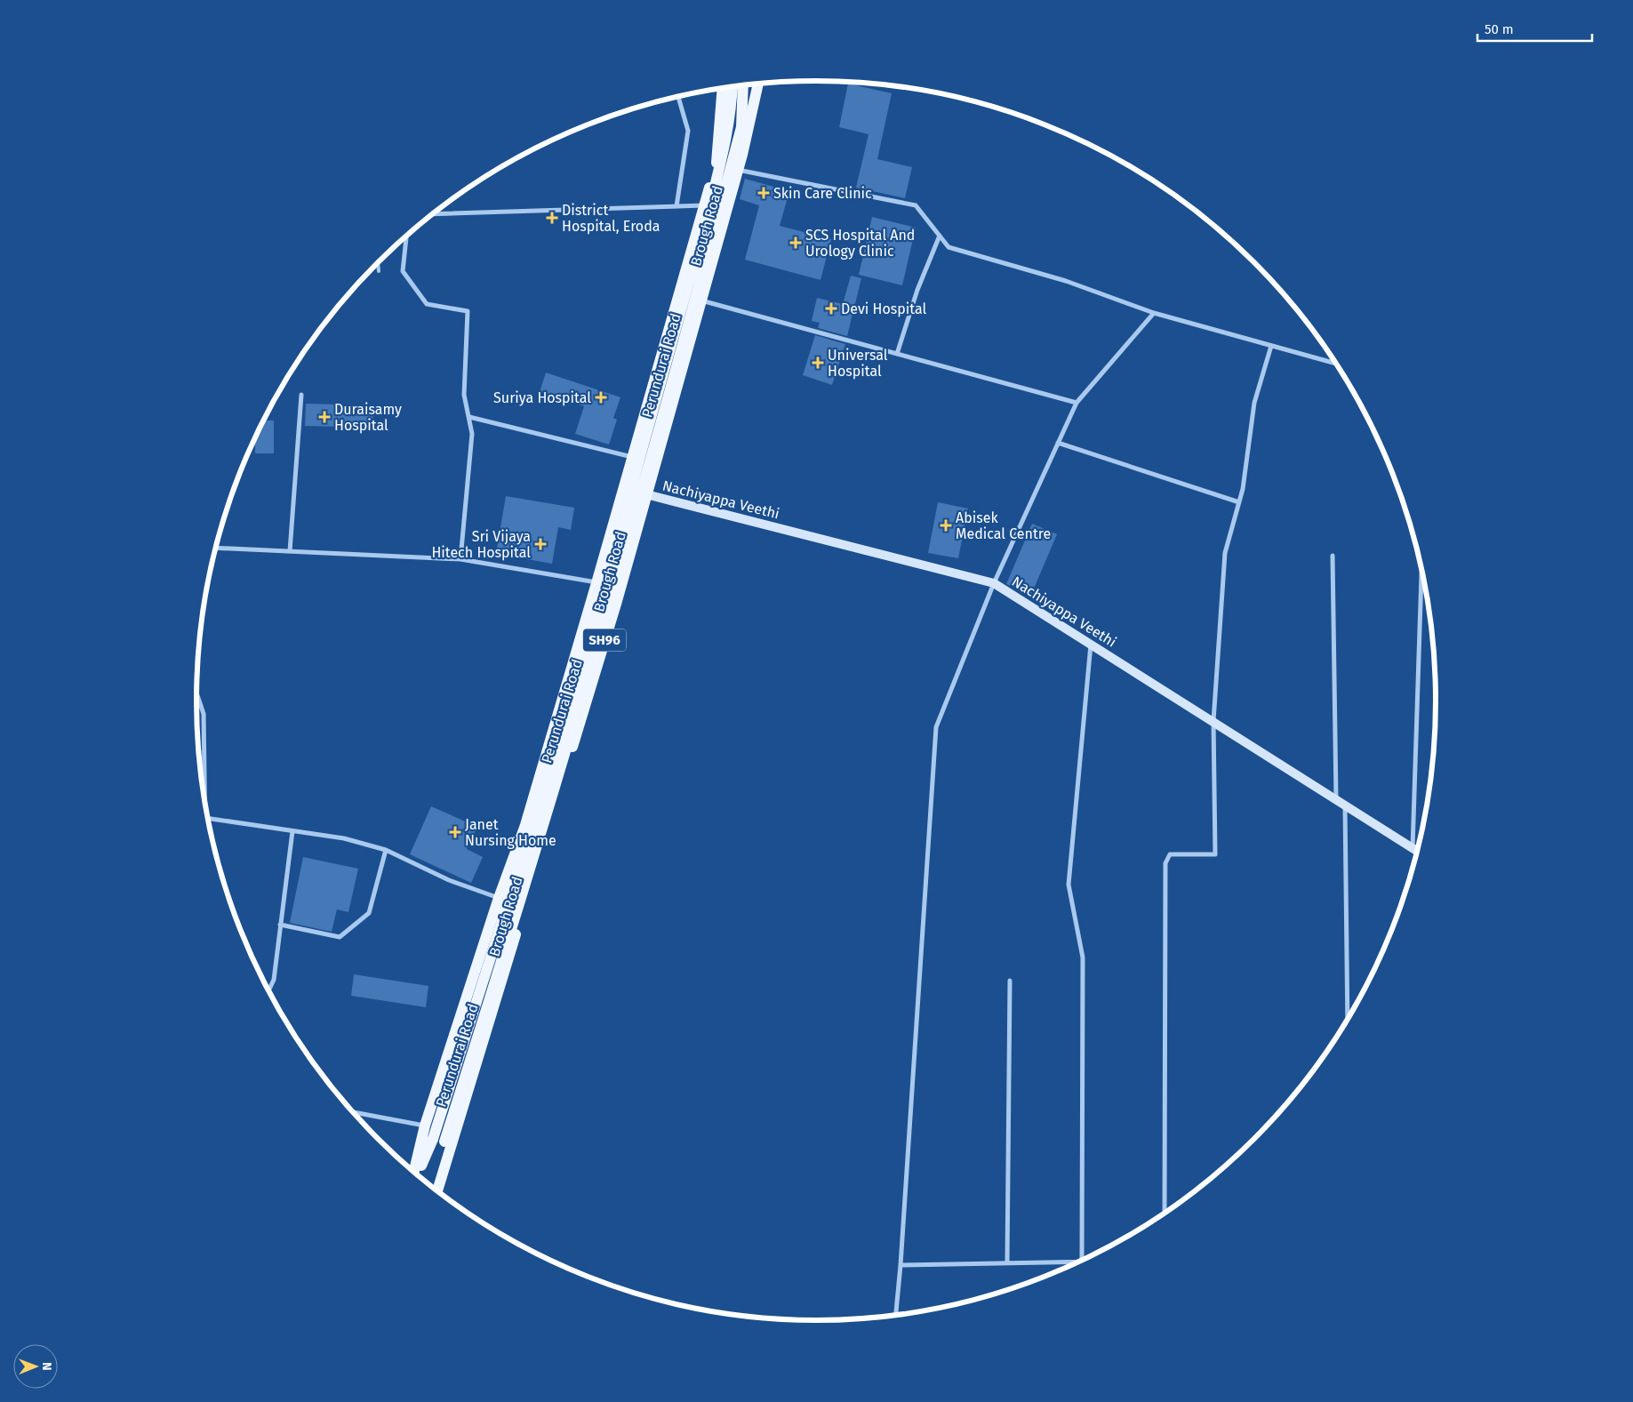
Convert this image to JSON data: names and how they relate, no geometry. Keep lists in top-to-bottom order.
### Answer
{
  "streets": {
    "main road": ["Brough Road", "Perundurai Road", "SH96"],
    "street": ["Nachiyappa Veethi"]
  },
  "crossings": [
    ["Brough Road", "Nachiyappa Veethi"]
  ],
  "places": {
    "health": [
      "Skin Care Clinic",
      "District Hospital, Eroda",
      "SCS Hospital And Urology Clinic",
      "Devi Hospital",
      "Universal Hospital",
      "Suriya Hospital",
      "Duraisamy Hospital",
      "Abisek Medical Centre",
      "Sri Vijaya Hitech Hospital",
      "Janet Nursing Home"
    ]
  },
  "scale_bar": "50 m",
  "north": "right"
}
